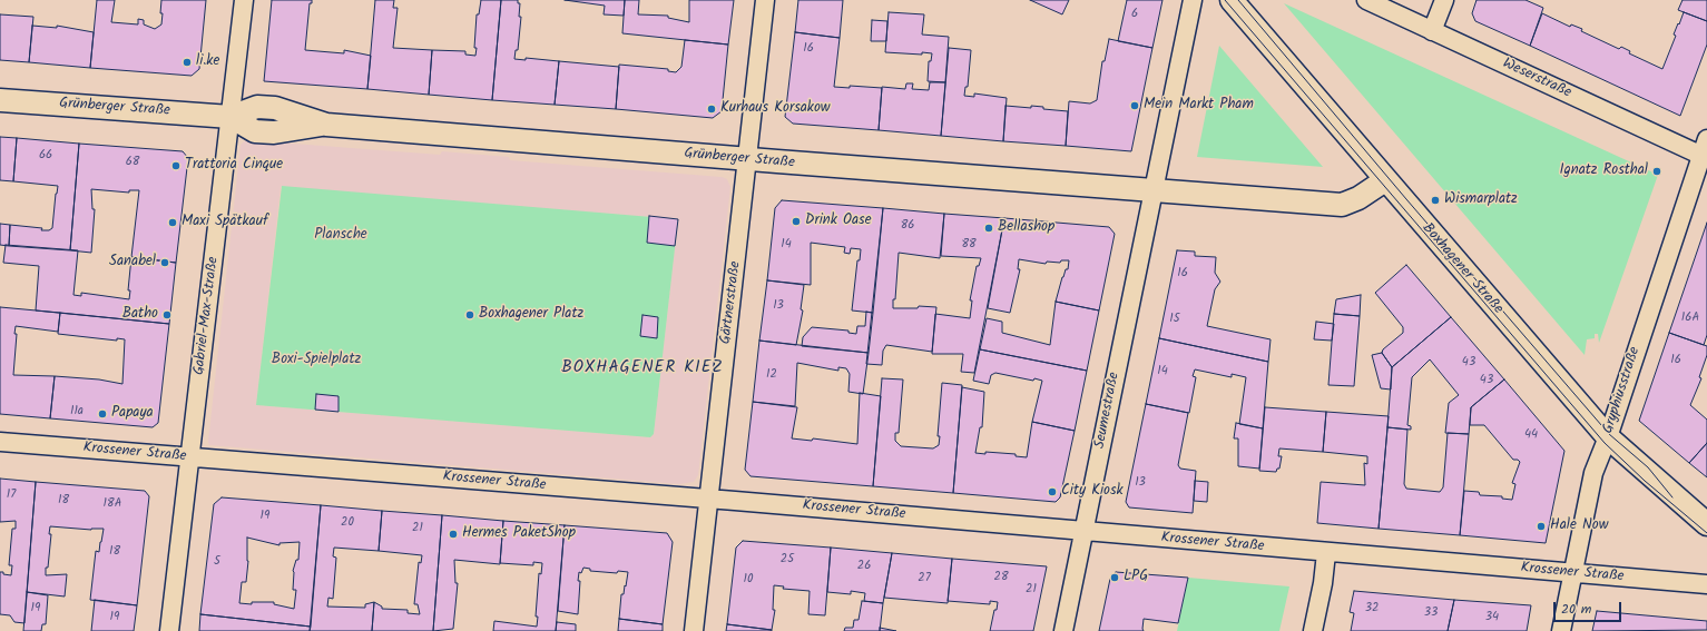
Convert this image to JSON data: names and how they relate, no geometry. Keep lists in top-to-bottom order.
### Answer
{
  "streets": {
    "street": [
      "Weserstraße",
      "Grünberger Straße",
      "Boxhagener Straße",
      "Gärtnerstraße",
      "Gabriel-Max-Straße",
      "Gryphiusstraße",
      "Seumestraße",
      "Krossener Straße"
    ]
  },
  "crossings": [
    ["Weserstraße", "Gryphiusstraße"],
    ["Grünberger Straße", "Gärtnerstraße"],
    ["Grünberger Straße", "Gabriel-Max-Straße"],
    ["Grünberger Straße", "Seumestraße"],
    ["Boxhagener Straße", "Gryphiusstraße"],
    ["Gärtnerstraße", "Krossener Straße"],
    ["Gabriel-Max-Straße", "Krossener Straße"],
    ["Gryphiusstraße", "Krossener Straße"],
    ["Seumestraße", "Krossener Straße"]
  ],
  "districts": ["BOXHAGENER KIEZ"],
  "parks": ["Plansche", "Boxi-Spielplatz"],
  "places": [
    "li.ke",
    "Mein Markt Pham",
    "Kurhaus Korsakow",
    "Trattoria Cinque",
    "Ignatz Rosthal",
    "Wismarplatz",
    "Drink Oase",
    "Maxi Spätkauf",
    "Bellashop",
    "Sanabel",
    "Batho",
    "Boxhagener Platz",
    "Papaya",
    "City Kiosk",
    "Hale Now",
    "Hermes PaketShop",
    "LPG"
  ],
  "house_numbers": [
    "6",
    "16",
    "66",
    "68",
    "86",
    "14",
    "88",
    "16",
    "13",
    "16A",
    "15",
    "16",
    "43",
    "14",
    "12",
    "43",
    "11a",
    "44",
    "13",
    "17",
    "18",
    "18A",
    "19",
    "20",
    "21",
    "18",
    "25",
    "5",
    "26",
    "28",
    "27",
    "10",
    "21",
    "19",
    "32",
    "33",
    "19",
    "34"
  ],
  "scale_bar": "20 m"
}
